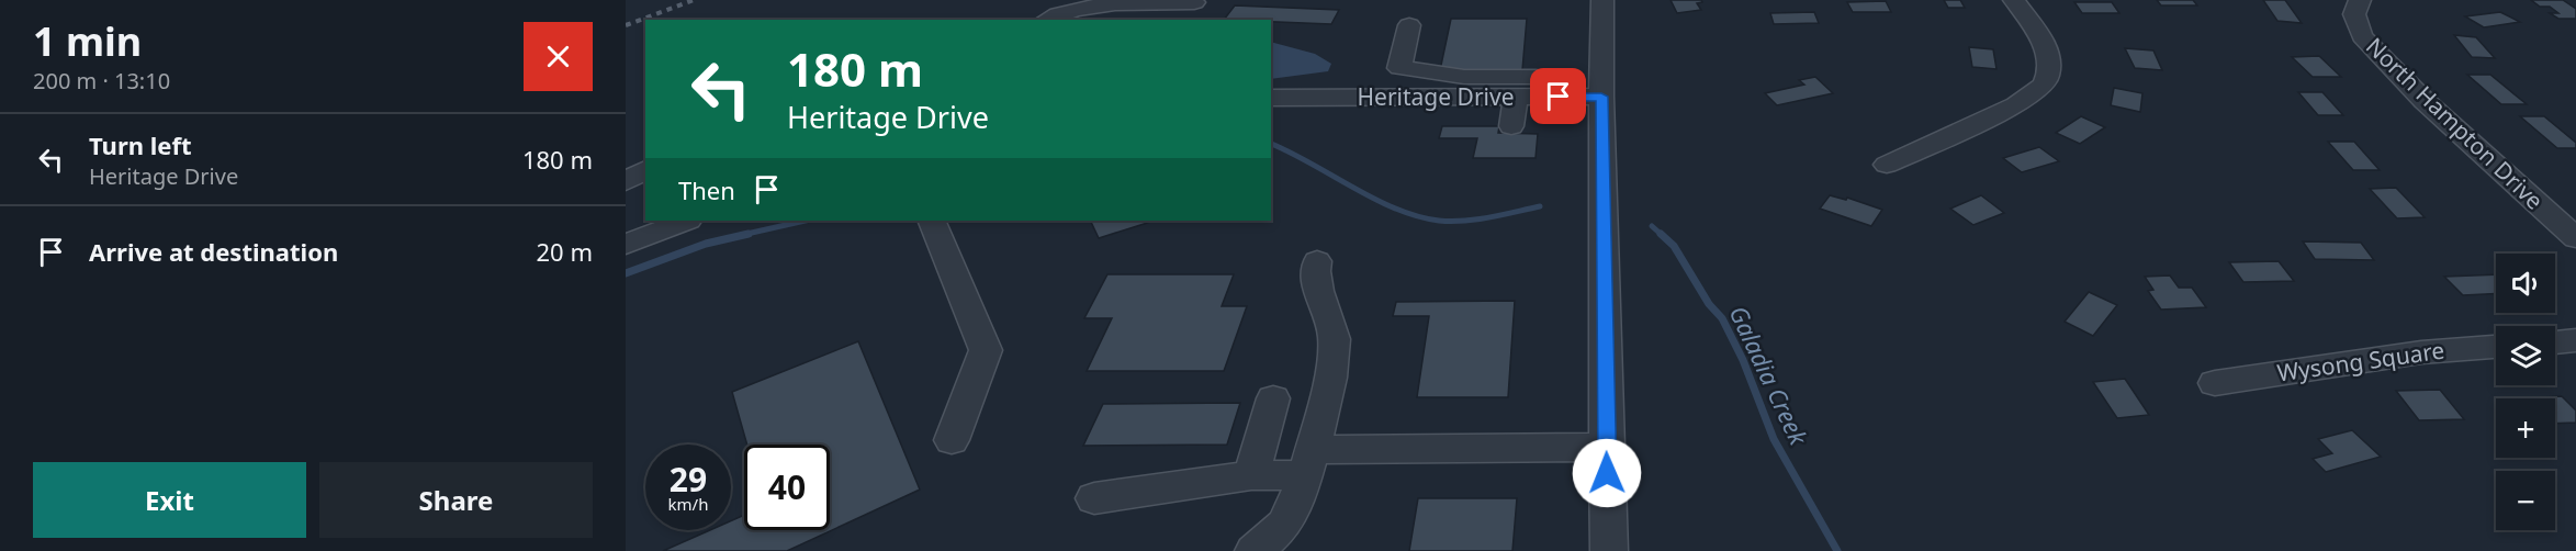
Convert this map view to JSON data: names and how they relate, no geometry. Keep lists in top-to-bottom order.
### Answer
{
  "streets": {
    "street": ["Heritage Drive", "North Hampton Drive", "Wysong Square"]
  },
  "water": ["Galadia Creek"],
  "page": {
    "heading": ["1 min", "200 m · 13:10"],
    "turn": ["180 m", "Heritage Drive"],
    "list": [
      {
        "name": "Turn left",
        "note": "Heritage Drive",
        "value": "180 m"
      },
      {
        "name": "Arrive at destination",
        "value": "20 m"
      }
    ],
    "then": "Then",
    "map_buttons": ["+", "−"],
    "speed": "29 km/h",
    "limit": "40",
    "buttons": ["Exit", "Share"]
  }
}
